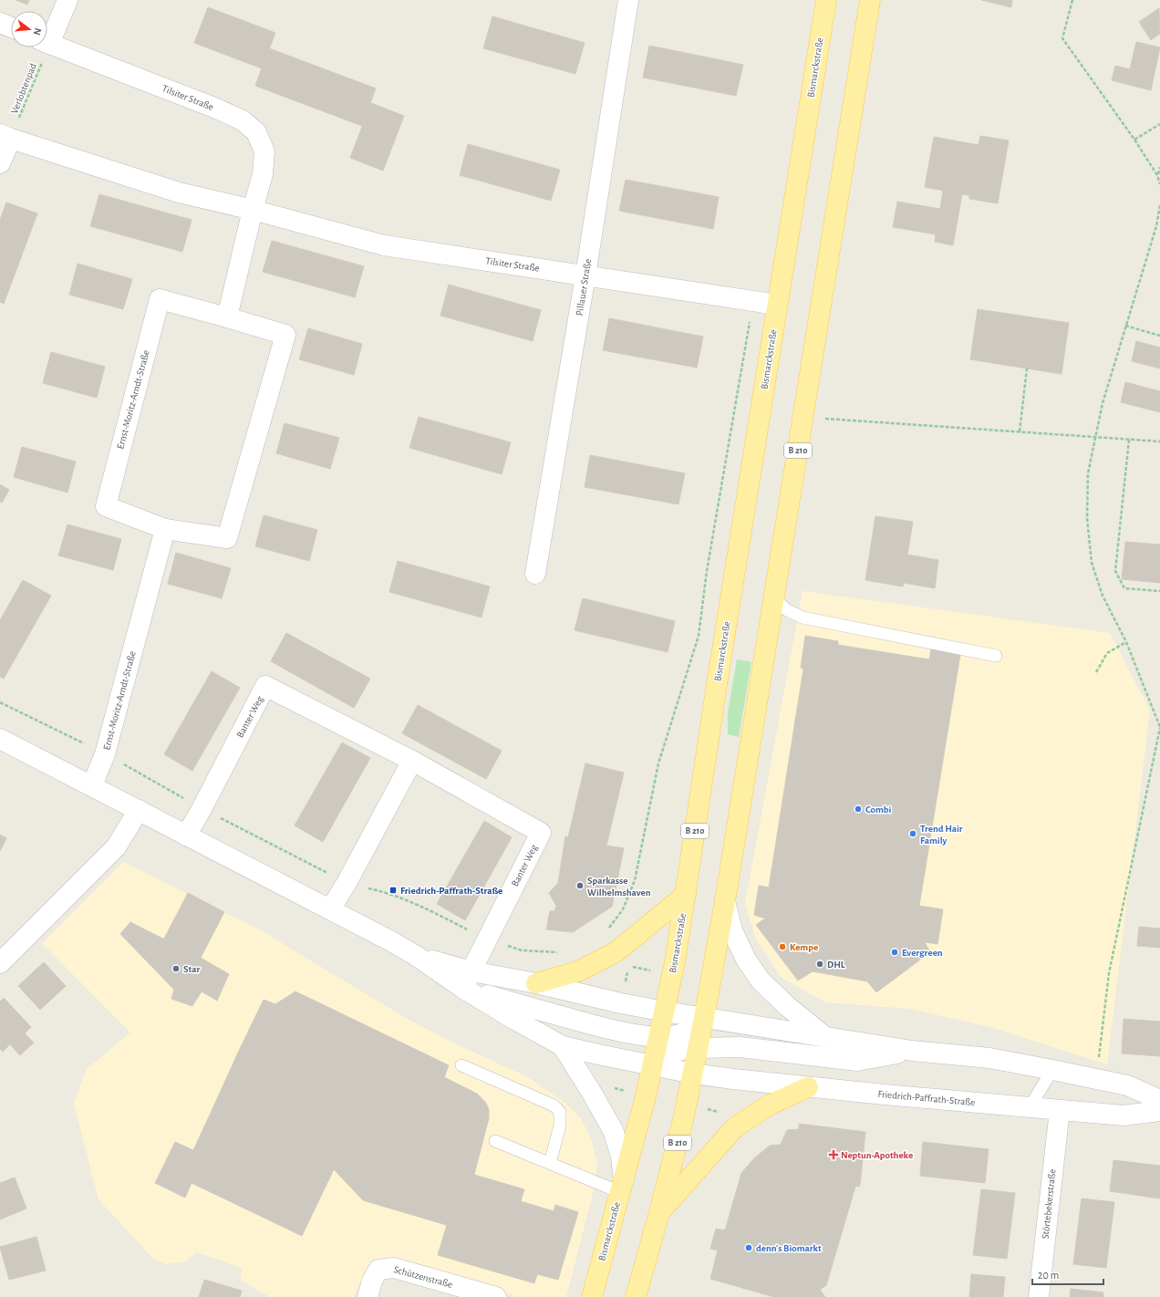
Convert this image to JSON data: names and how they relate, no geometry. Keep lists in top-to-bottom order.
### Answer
{
  "streets": {
    "main road": ["Bismarckstraße", "B 210"],
    "street": [
      "Tilsiter Straße",
      "Pillauer Straße",
      "Ernst-Moritz-Arndt-Straße",
      "Banter Weg",
      "Friedrich-Paffrath-Straße",
      "Störtebekerstraße",
      "Schützenstraße"
    ],
    "path": ["Verlobtenpad"]
  },
  "crossings": [
    ["Bismarckstraße", "Tilsiter Straße"],
    ["Verlobtenpad", "Tilsiter Straße"],
    ["Tilsiter Straße", "Pillauer Straße"],
    ["B 210", "Friedrich-Paffrath-Straße"],
    ["Friedrich-Paffrath-Straße", "Störtebekerstraße"]
  ],
  "places": {
    "other": [
      "Combi",
      "Trend Hair Family",
      "Sparkasse Wilhelmshaven",
      "Kempe",
      "Evergreen",
      "DHL",
      "Star",
      "denn's Biomarkt"
    ],
    "transit": ["Friedrich-Paffrath-Straße"],
    "health": ["Neptun-Apotheke"]
  },
  "scale_bar": "20 m",
  "north": "right"
}
